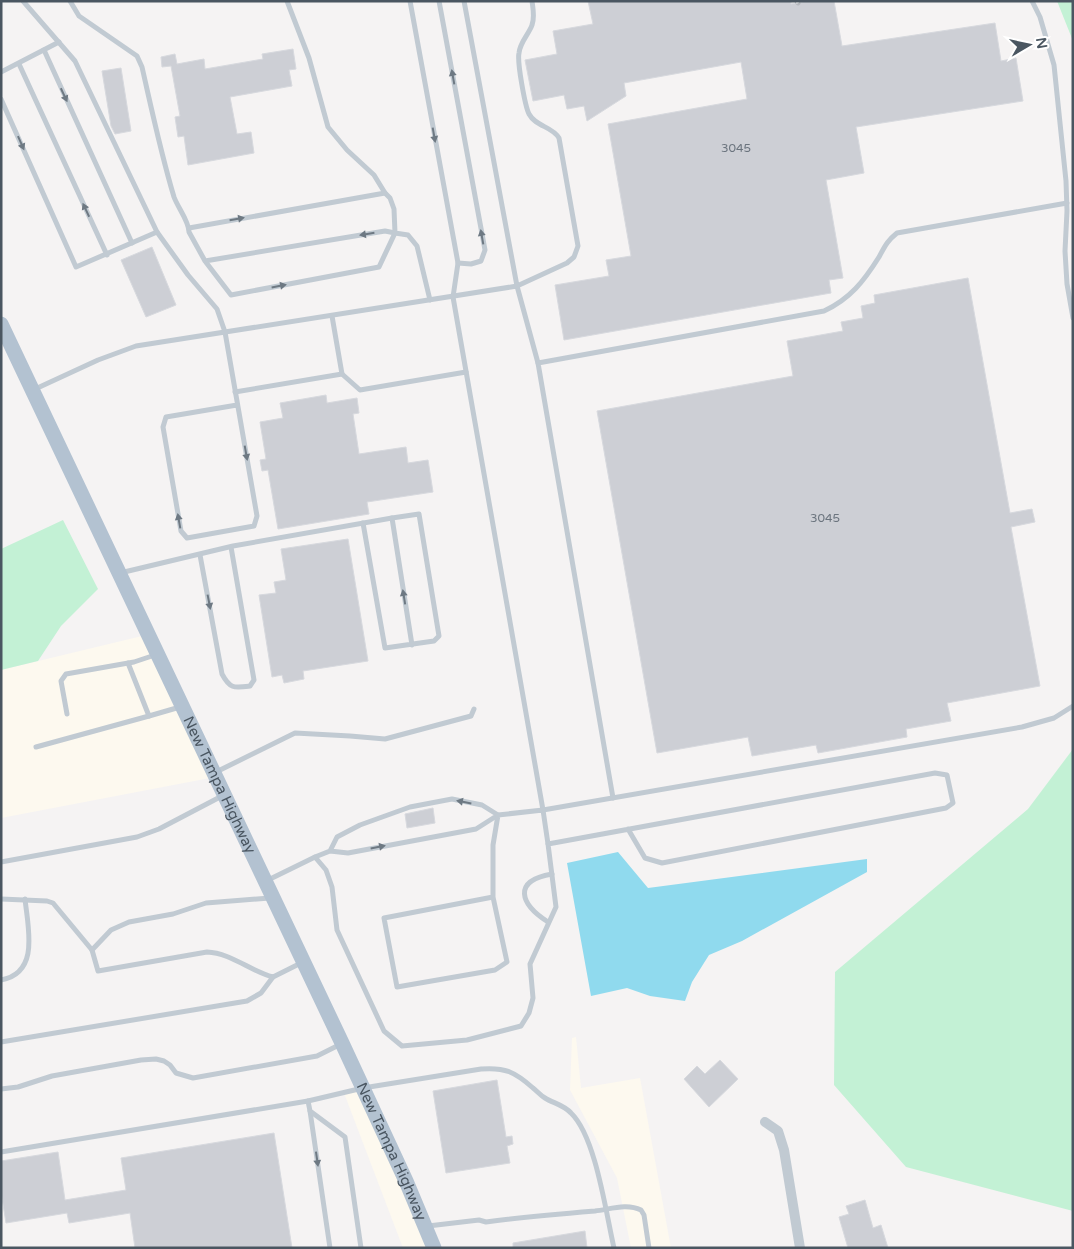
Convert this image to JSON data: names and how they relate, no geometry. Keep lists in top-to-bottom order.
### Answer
{
  "streets": {
    "main road": ["New Tampa Highway"]
  },
  "house_numbers": ["3045", "3045"],
  "north": "right"
}
